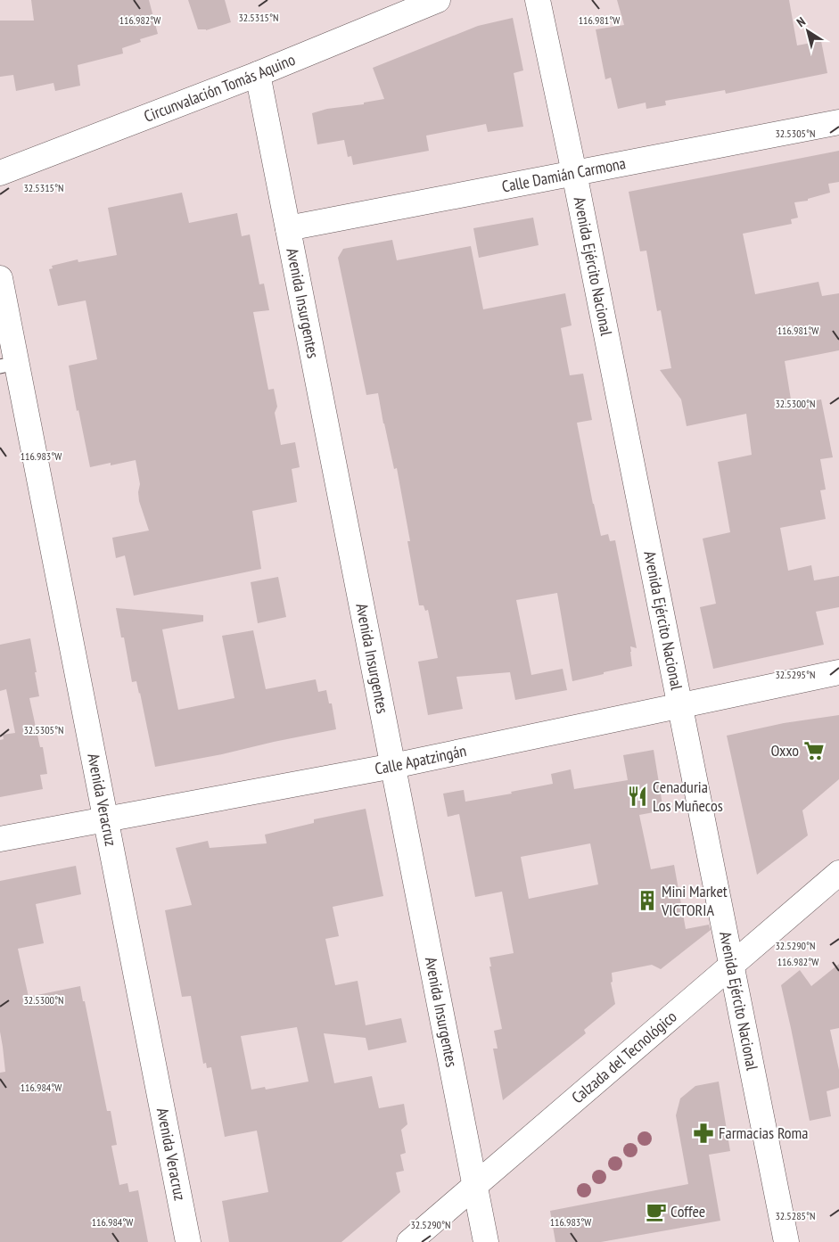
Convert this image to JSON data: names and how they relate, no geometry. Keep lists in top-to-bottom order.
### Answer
{
  "streets": {
    "street": [
      "Circunvalación Tomás Aquino",
      "Calle Damián Carmona",
      "Avenida Ejército Nacional",
      "Avenida Insurgentes",
      "Calle Apatzingán",
      "Avenida Veracruz",
      "Calzada del Tecnológico"
    ]
  },
  "crossings": [
    ["Circunvalación Tomás Aquino", "Avenida Insurgentes"],
    ["Calle Damián Carmona", "Avenida Ejército Nacional"],
    ["Calle Damián Carmona", "Avenida Insurgentes"],
    ["Avenida Ejército Nacional", "Calle Apatzingán"],
    ["Avenida Ejército Nacional", "Calzada del Tecnológico"],
    ["Avenida Insurgentes", "Calle Apatzingán"],
    ["Avenida Insurgentes", "Calzada del Tecnológico"],
    ["Calle Apatzingán", "Avenida Veracruz"]
  ],
  "places": {
    "supermarket": ["Oxxo"],
    "restaurant": ["Cenaduria Los Muñecos"],
    "building": ["Mini Market VICTORIA"],
    "pharmacy": ["Farmacias Roma"],
    "cafe": ["Coffee"]
  },
  "north": "top left",
  "coordinates": [
    "32.5315°N",
    "116.982°W",
    "116.981°W",
    "32.5305°N",
    "32.5300°N",
    "116.983°W",
    "32.5295°N",
    "32.5290°N",
    "116.984°W",
    "32.5285°N"
  ]
}
